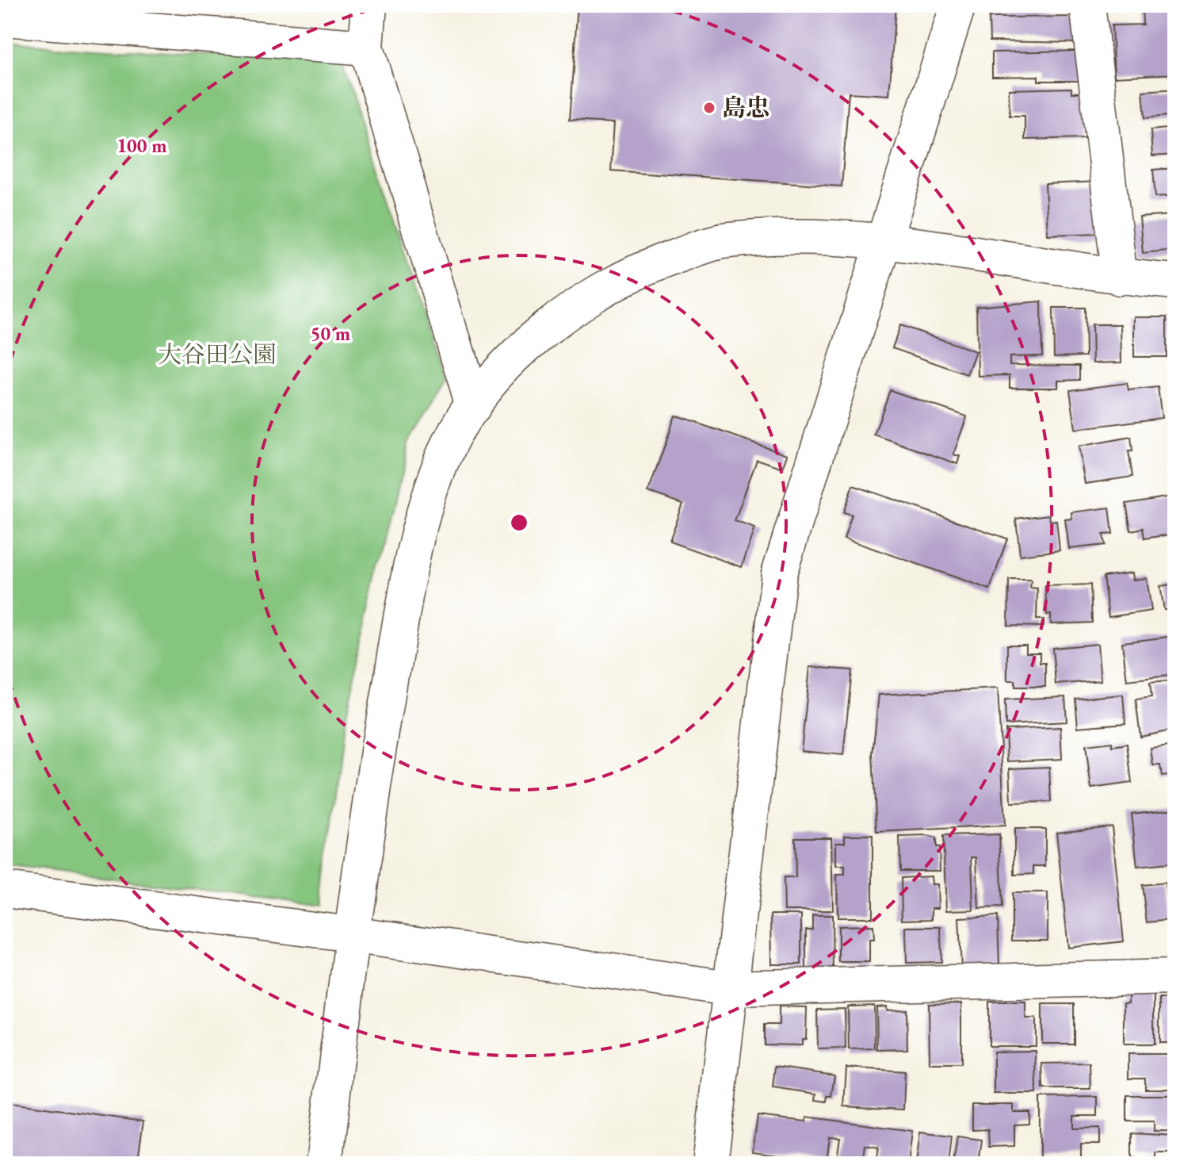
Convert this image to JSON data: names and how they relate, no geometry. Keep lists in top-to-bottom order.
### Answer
{
  "parks": ["大谷田公園"],
  "places": ["島忠"],
  "rings": ["100 m", "50 m"]
}
